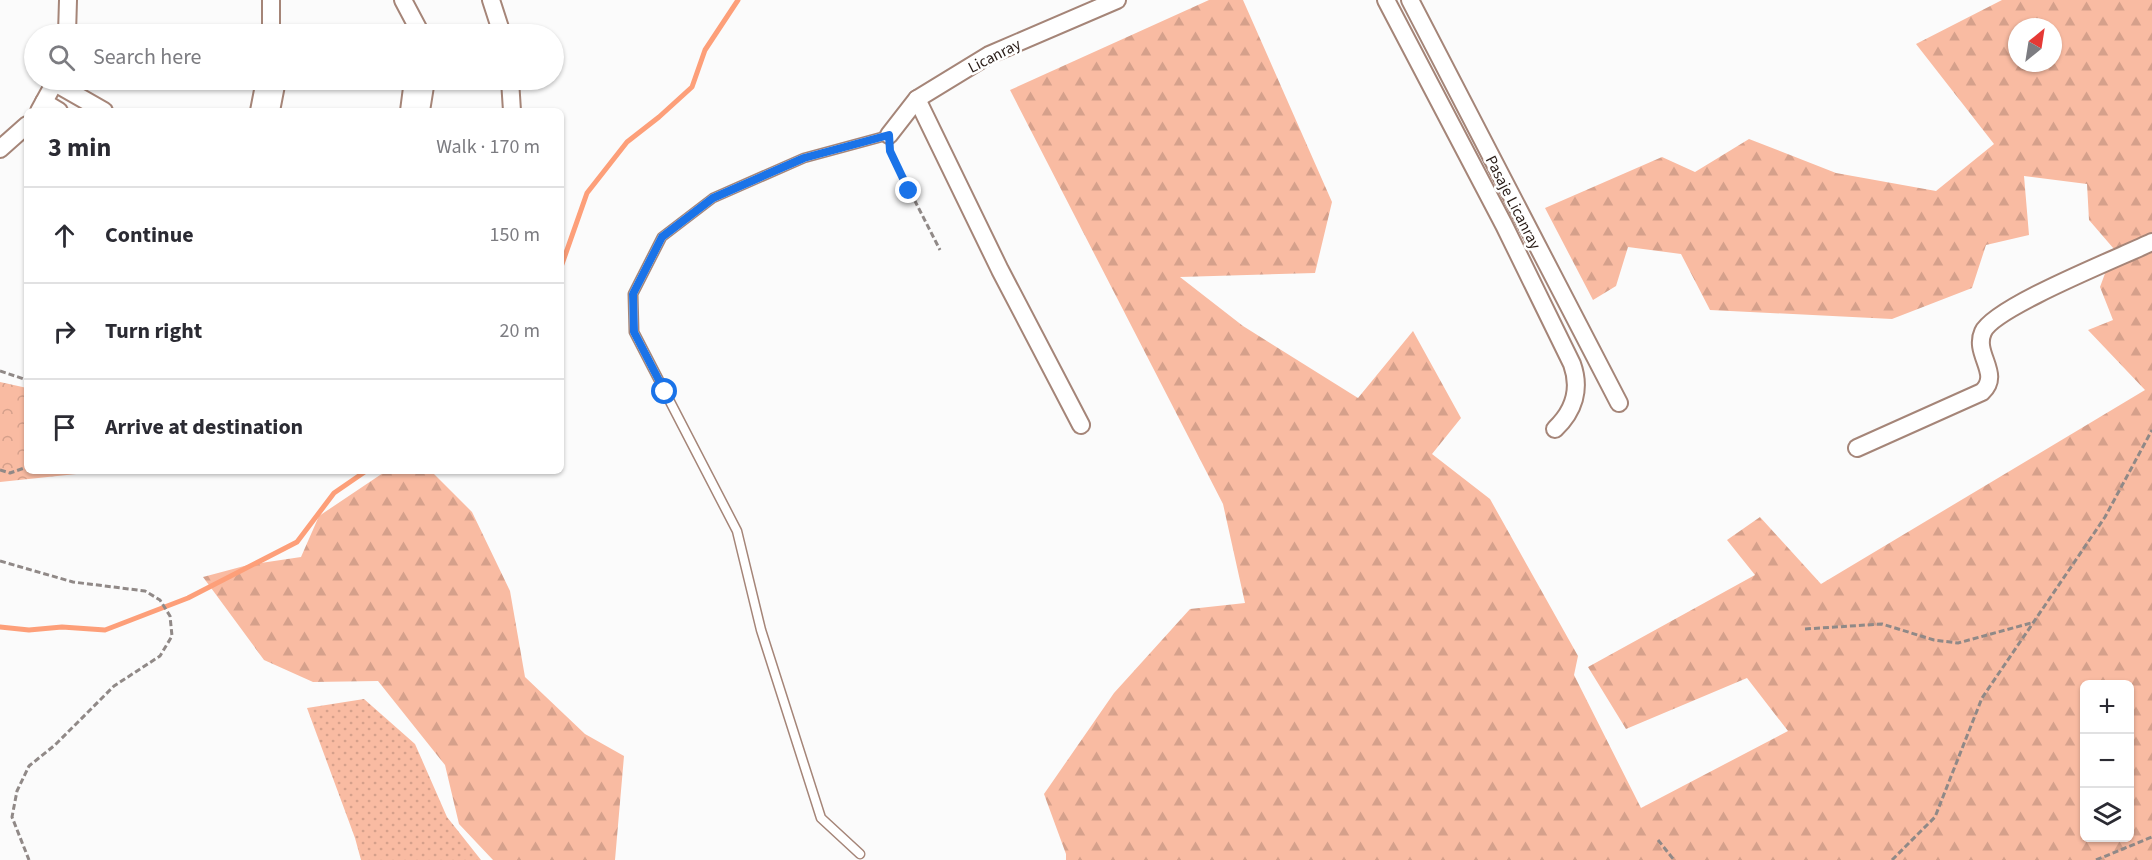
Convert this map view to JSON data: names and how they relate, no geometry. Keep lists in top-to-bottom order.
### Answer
{
  "streets": {
    "street": ["Licanray", "Pasaje Licanray"]
  },
  "north": "top right",
  "page": {
    "search": "Search here",
    "heading": ["3 min", "Walk · 170 m"],
    "list": [
      ["Continue", "150 m"],
      ["Turn right", "20 m"],
      "Arrive at destination"
    ],
    "map_buttons": ["+", "−"]
  }
}
